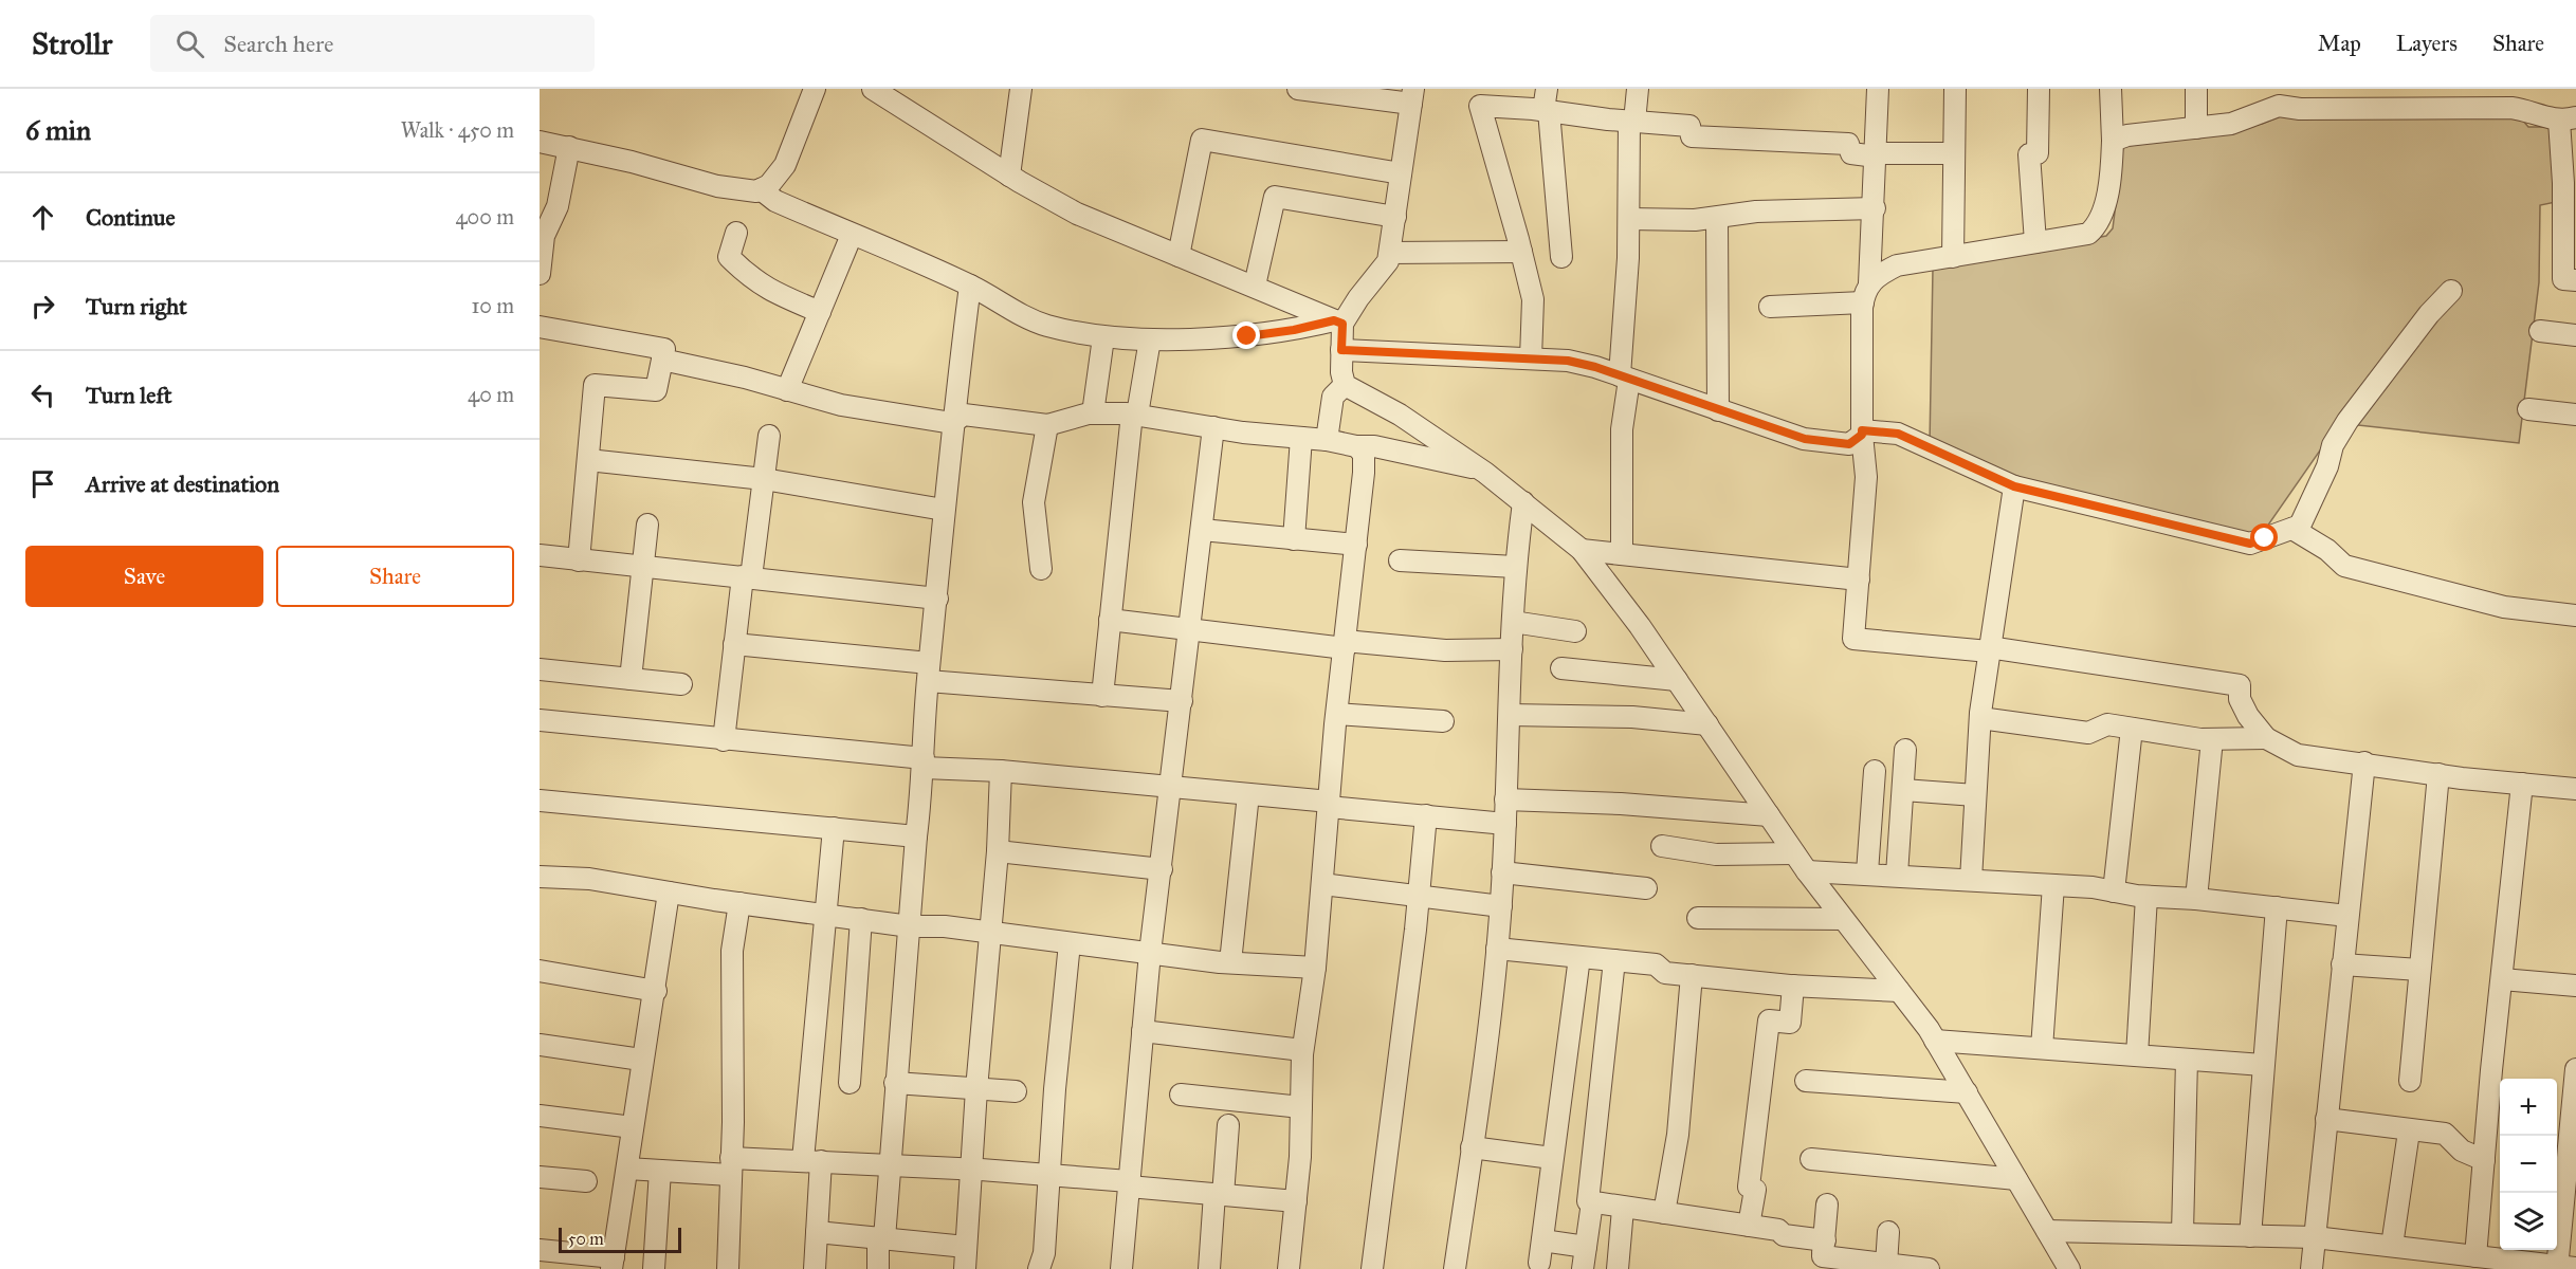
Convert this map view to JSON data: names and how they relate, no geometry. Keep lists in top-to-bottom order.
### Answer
{
  "scale_bar": "50 m",
  "page": {
    "header": "Strollr",
    "search": "Search here",
    "nav": ["Map", "Layers", "Share"],
    "heading": ["6 min", "Walk · 450 m"],
    "list": [
      ["Continue", "400 m"],
      ["Turn right", "10 m"],
      ["Turn left", "40 m"],
      "Arrive at destination"
    ],
    "buttons": ["Save", "Share"],
    "map_buttons": ["+", "−"],
    "scale": "50 m"
  }
}
